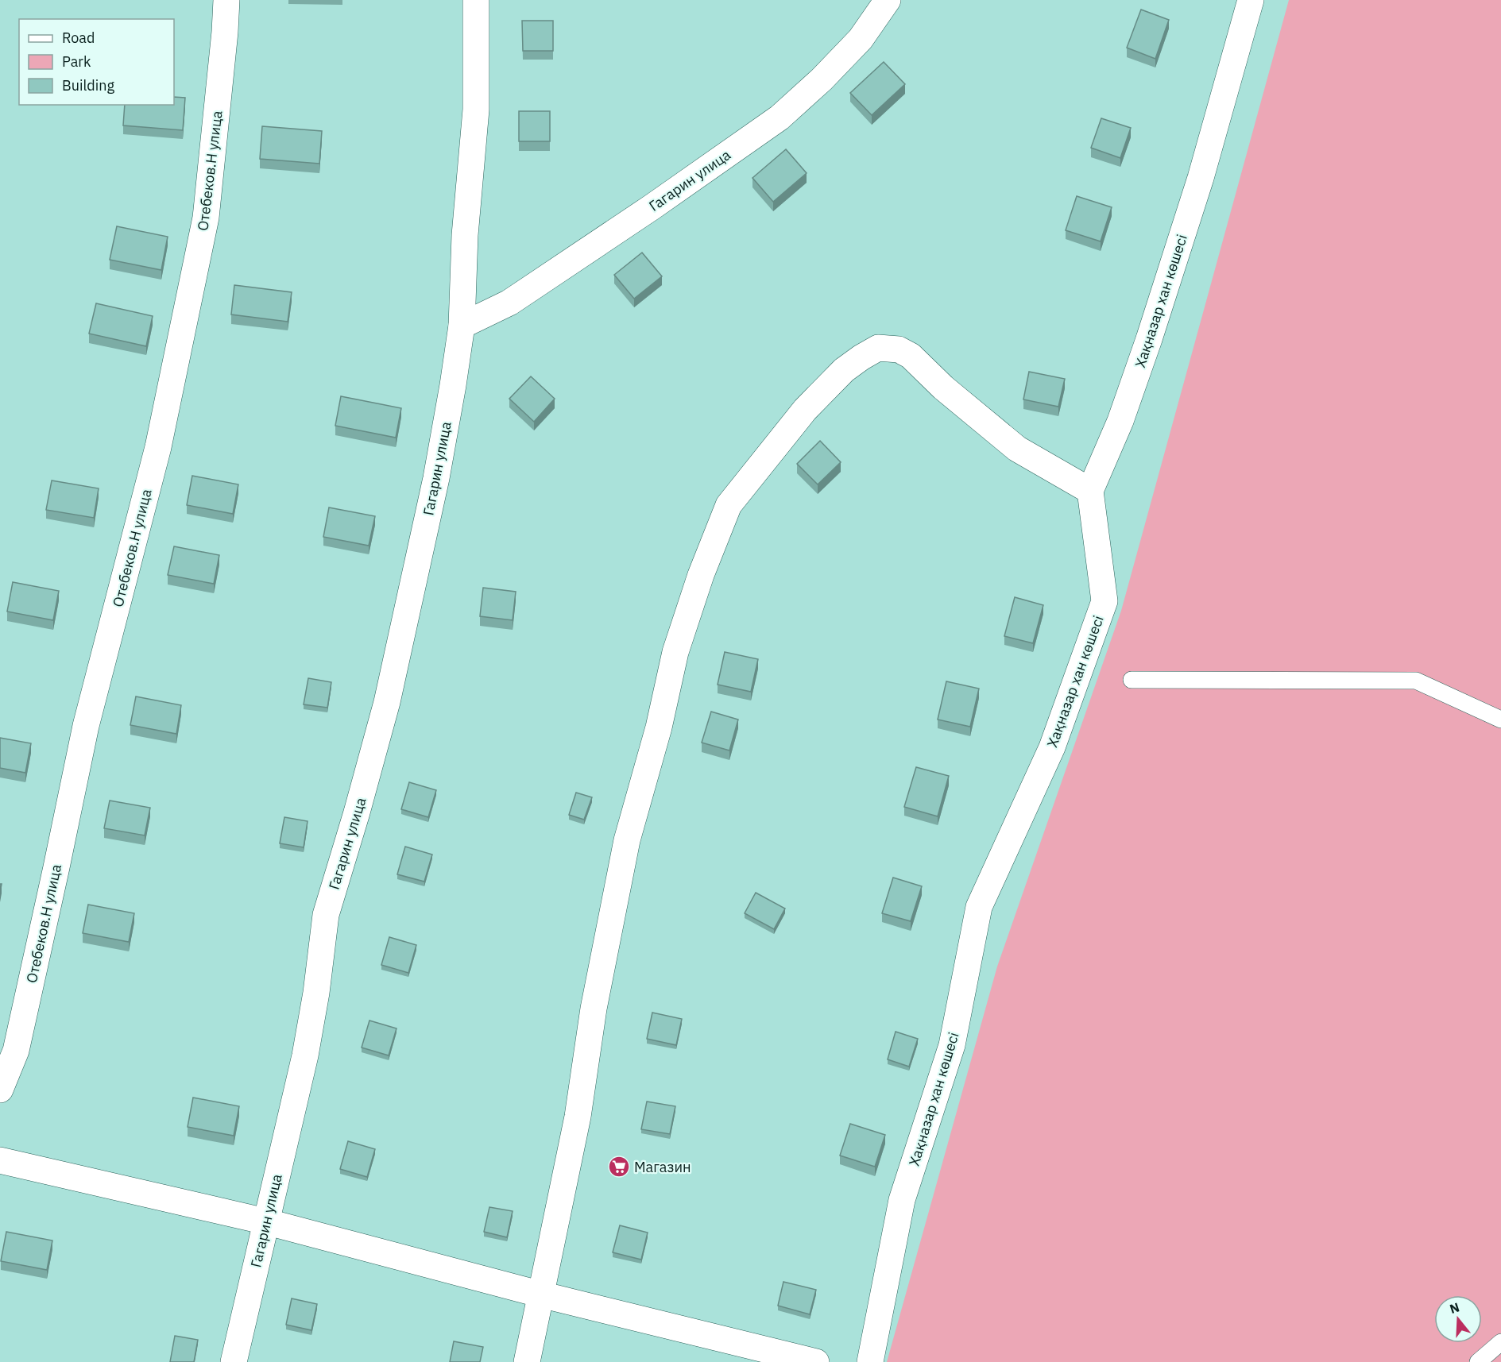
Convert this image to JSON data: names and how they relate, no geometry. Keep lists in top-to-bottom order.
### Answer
{
  "streets": {
    "street": ["Отебеков.Н улица", "Гагарин улица", "Хақназар хан көшесі"]
  },
  "places": {
    "supermarket": ["Магазин"]
  },
  "legend": ["Road", "Park", "Building"],
  "north": "top"
}
